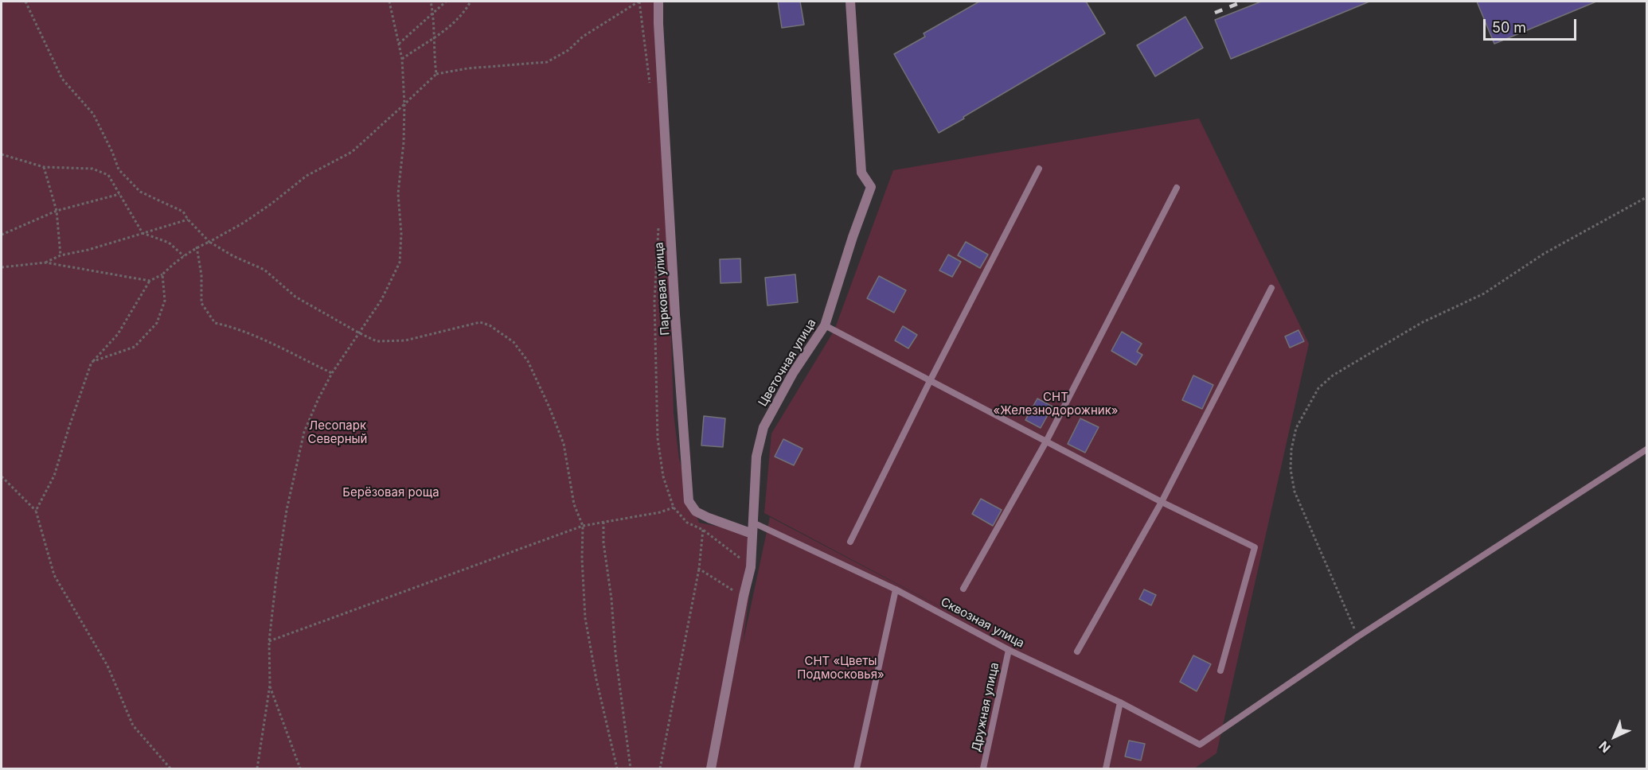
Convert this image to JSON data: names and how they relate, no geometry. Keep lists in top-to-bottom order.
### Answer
{
  "streets": {
    "street": ["Парковая улица", "Цветочная улица"],
    "lane": ["Сквозная улица", "Дружная улица"]
  },
  "crossings": [
    ["Парковая улица", "Цветочная улица"],
    ["Цветочная улица", "Сквозная улица"],
    ["Сквозная улица", "Дружная улица"]
  ],
  "parks": [
    "СНТ «Железнодорожник»",
    "Лесопарк Северный",
    "Берёзовая роща",
    "СНТ «Цветы Подмосковья»"
  ],
  "scale_bar": "50 m",
  "north": "bottom left"
}
